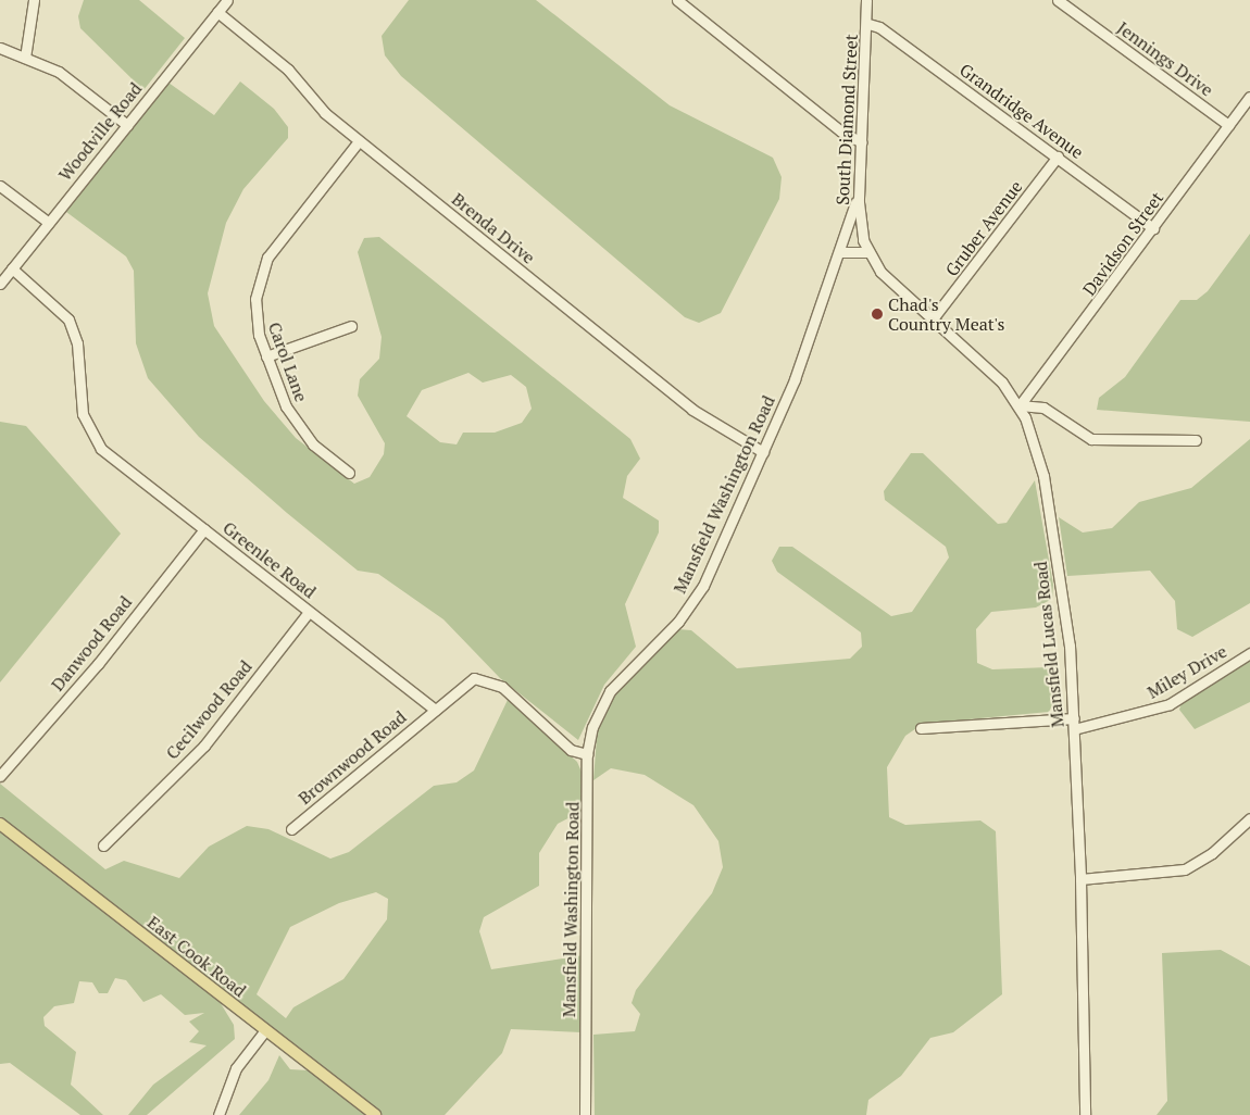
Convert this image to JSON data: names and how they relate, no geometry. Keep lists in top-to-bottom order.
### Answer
{
  "streets": {
    "main road": ["East Cook Road"],
    "street": [
      "Jennings Drive",
      "Grandridge Avenue",
      "South Diamond Street",
      "Woodville Road",
      "Brenda Drive",
      "Gruber Avenue",
      "Davidson Street",
      "Carol Lane",
      "Mansfield Washington Road",
      "Greenlee Road",
      "Danwood Road",
      "Mansfield Lucas Road",
      "Miley Drive",
      "Cecilwood Road",
      "Brownwood Road"
    ]
  },
  "crossings": [
    ["Jennings Drive", "Davidson Street"],
    ["Grandridge Avenue", "South Diamond Street"],
    ["Grandridge Avenue", "Gruber Avenue"],
    ["Grandridge Avenue", "Davidson Street"],
    ["South Diamond Street", "Mansfield Washington Road"],
    ["South Diamond Street", "Mansfield Lucas Road"],
    ["Woodville Road", "Brenda Drive"],
    ["Woodville Road", "Greenlee Road"],
    ["Brenda Drive", "Carol Lane"],
    ["Brenda Drive", "Mansfield Washington Road"],
    ["Gruber Avenue", "Mansfield Lucas Road"],
    ["Davidson Street", "Mansfield Lucas Road"],
    ["Greenlee Road", "Danwood Road"],
    ["Greenlee Road", "Cecilwood Road"],
    ["Greenlee Road", "Brownwood Road"],
    ["Mansfield Lucas Road", "Miley Drive"]
  ],
  "places": ["Chad's Country Meat's"]
}
